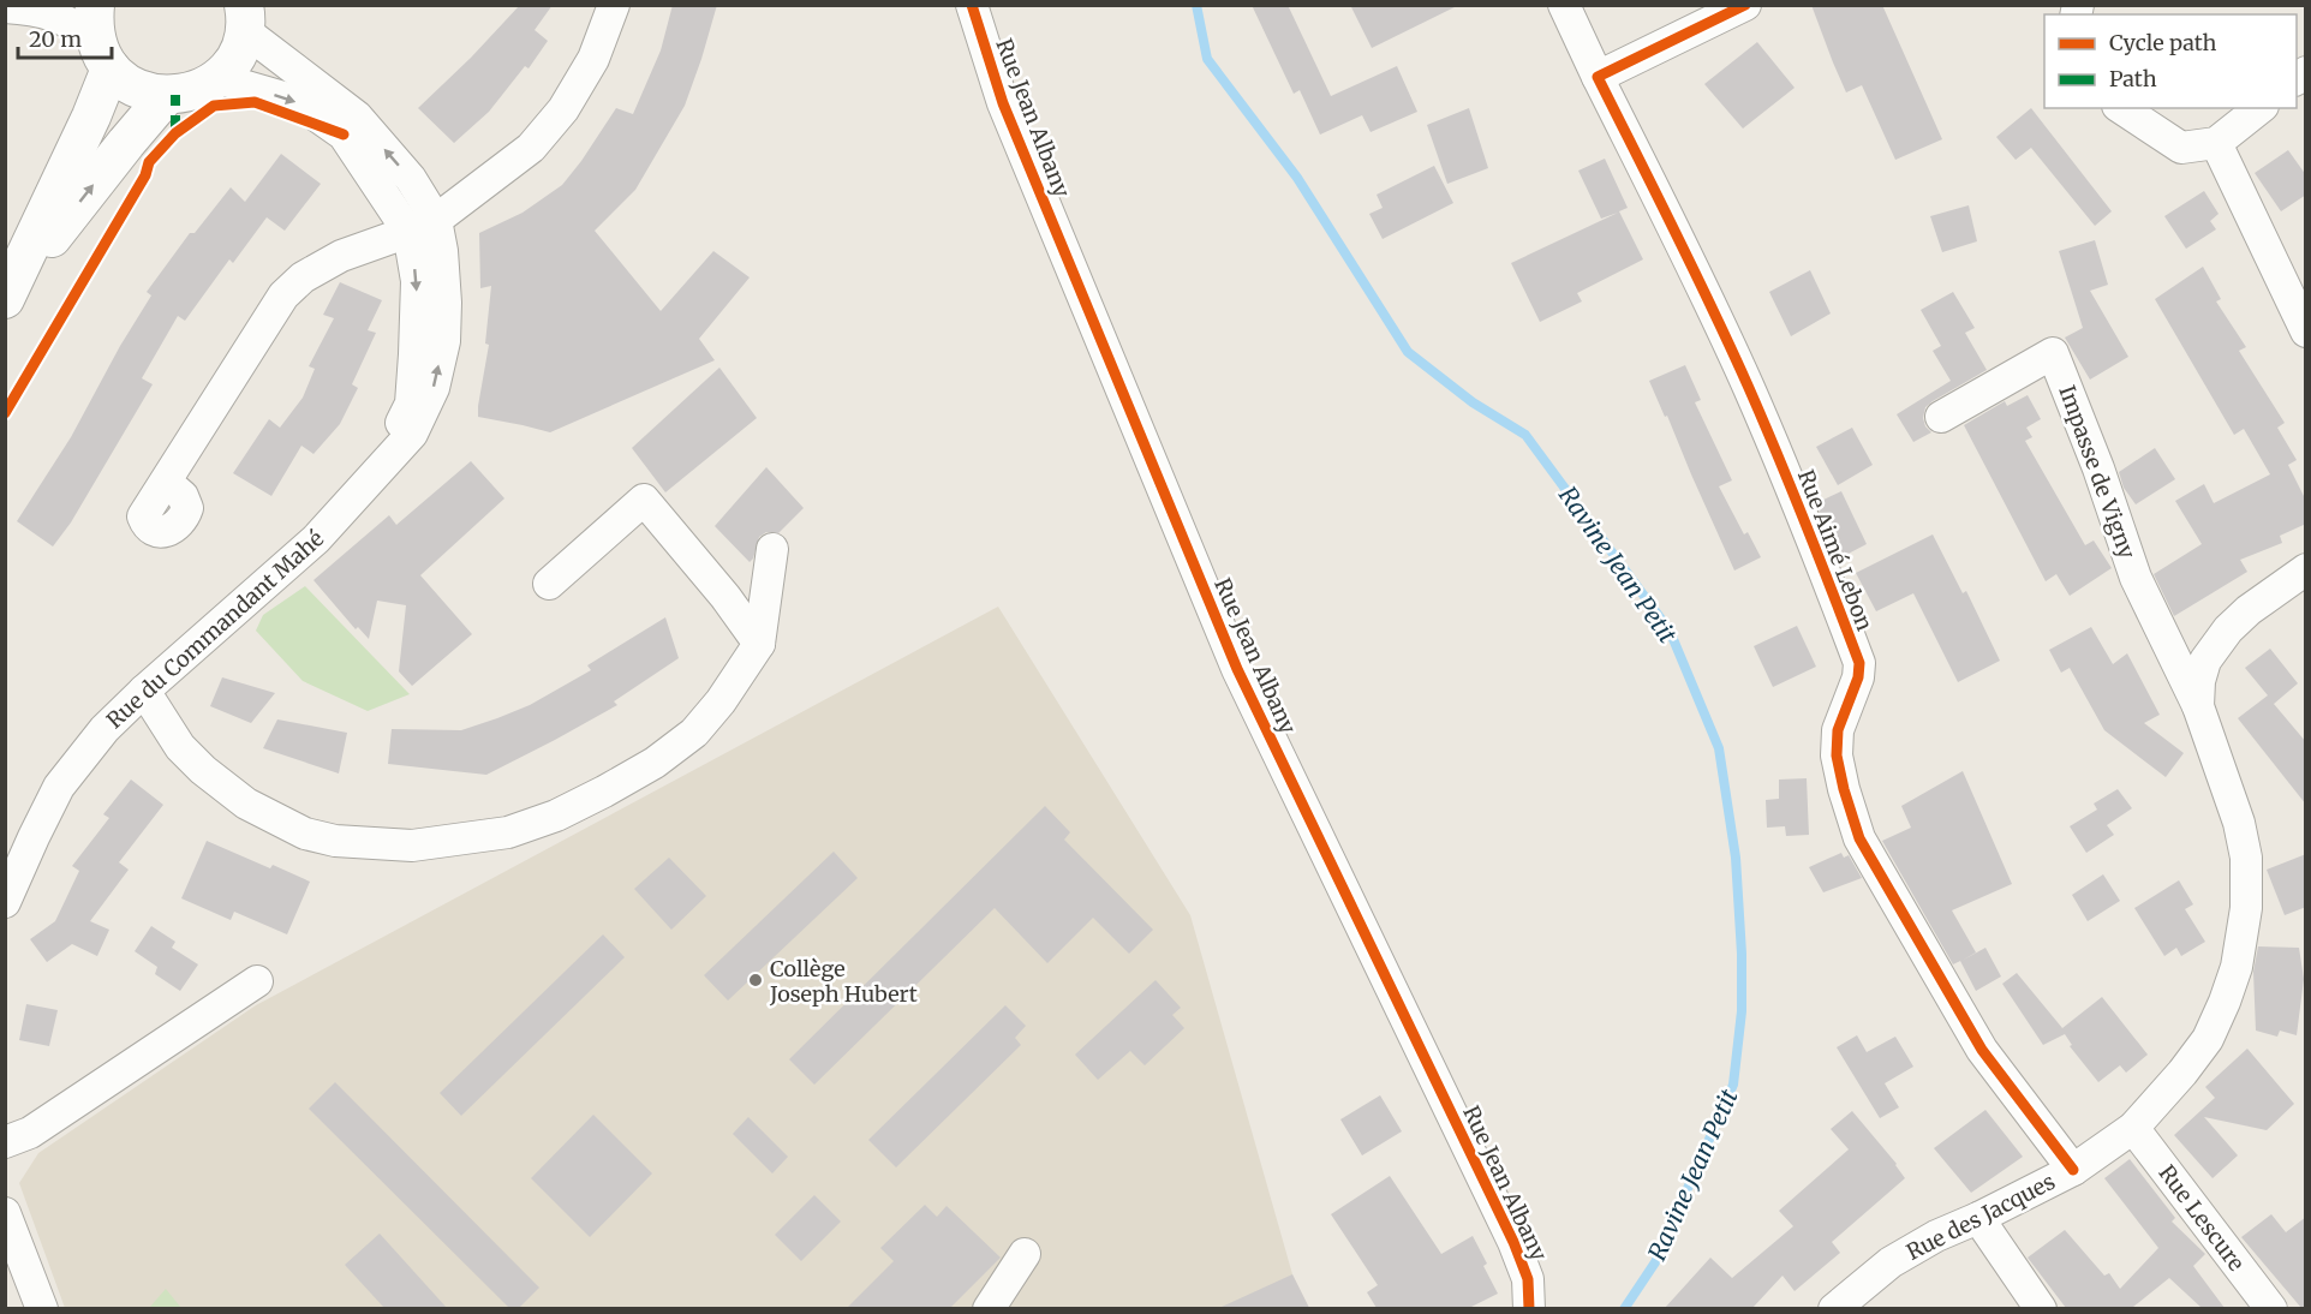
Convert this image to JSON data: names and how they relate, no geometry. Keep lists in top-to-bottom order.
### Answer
{
  "streets": {
    "street": [
      "Rue Jean Albany",
      "Impasse de Vigny",
      "Rue Aimé Lebon",
      "Rue du Commandant Mahé",
      "Rue des Jacques",
      "Rue Lescure"
    ]
  },
  "crossings": [
    ["Impasse de Vigny", "Rue des Jacques"],
    ["Rue Aimé Lebon", "Rue des Jacques"],
    ["Rue des Jacques", "Rue Lescure"]
  ],
  "water": ["Ravine Jean Petit"],
  "places": ["Collège Joseph Hubert"],
  "legend": ["Cycle path", "Path"],
  "scale_bar": "20 m"
}
